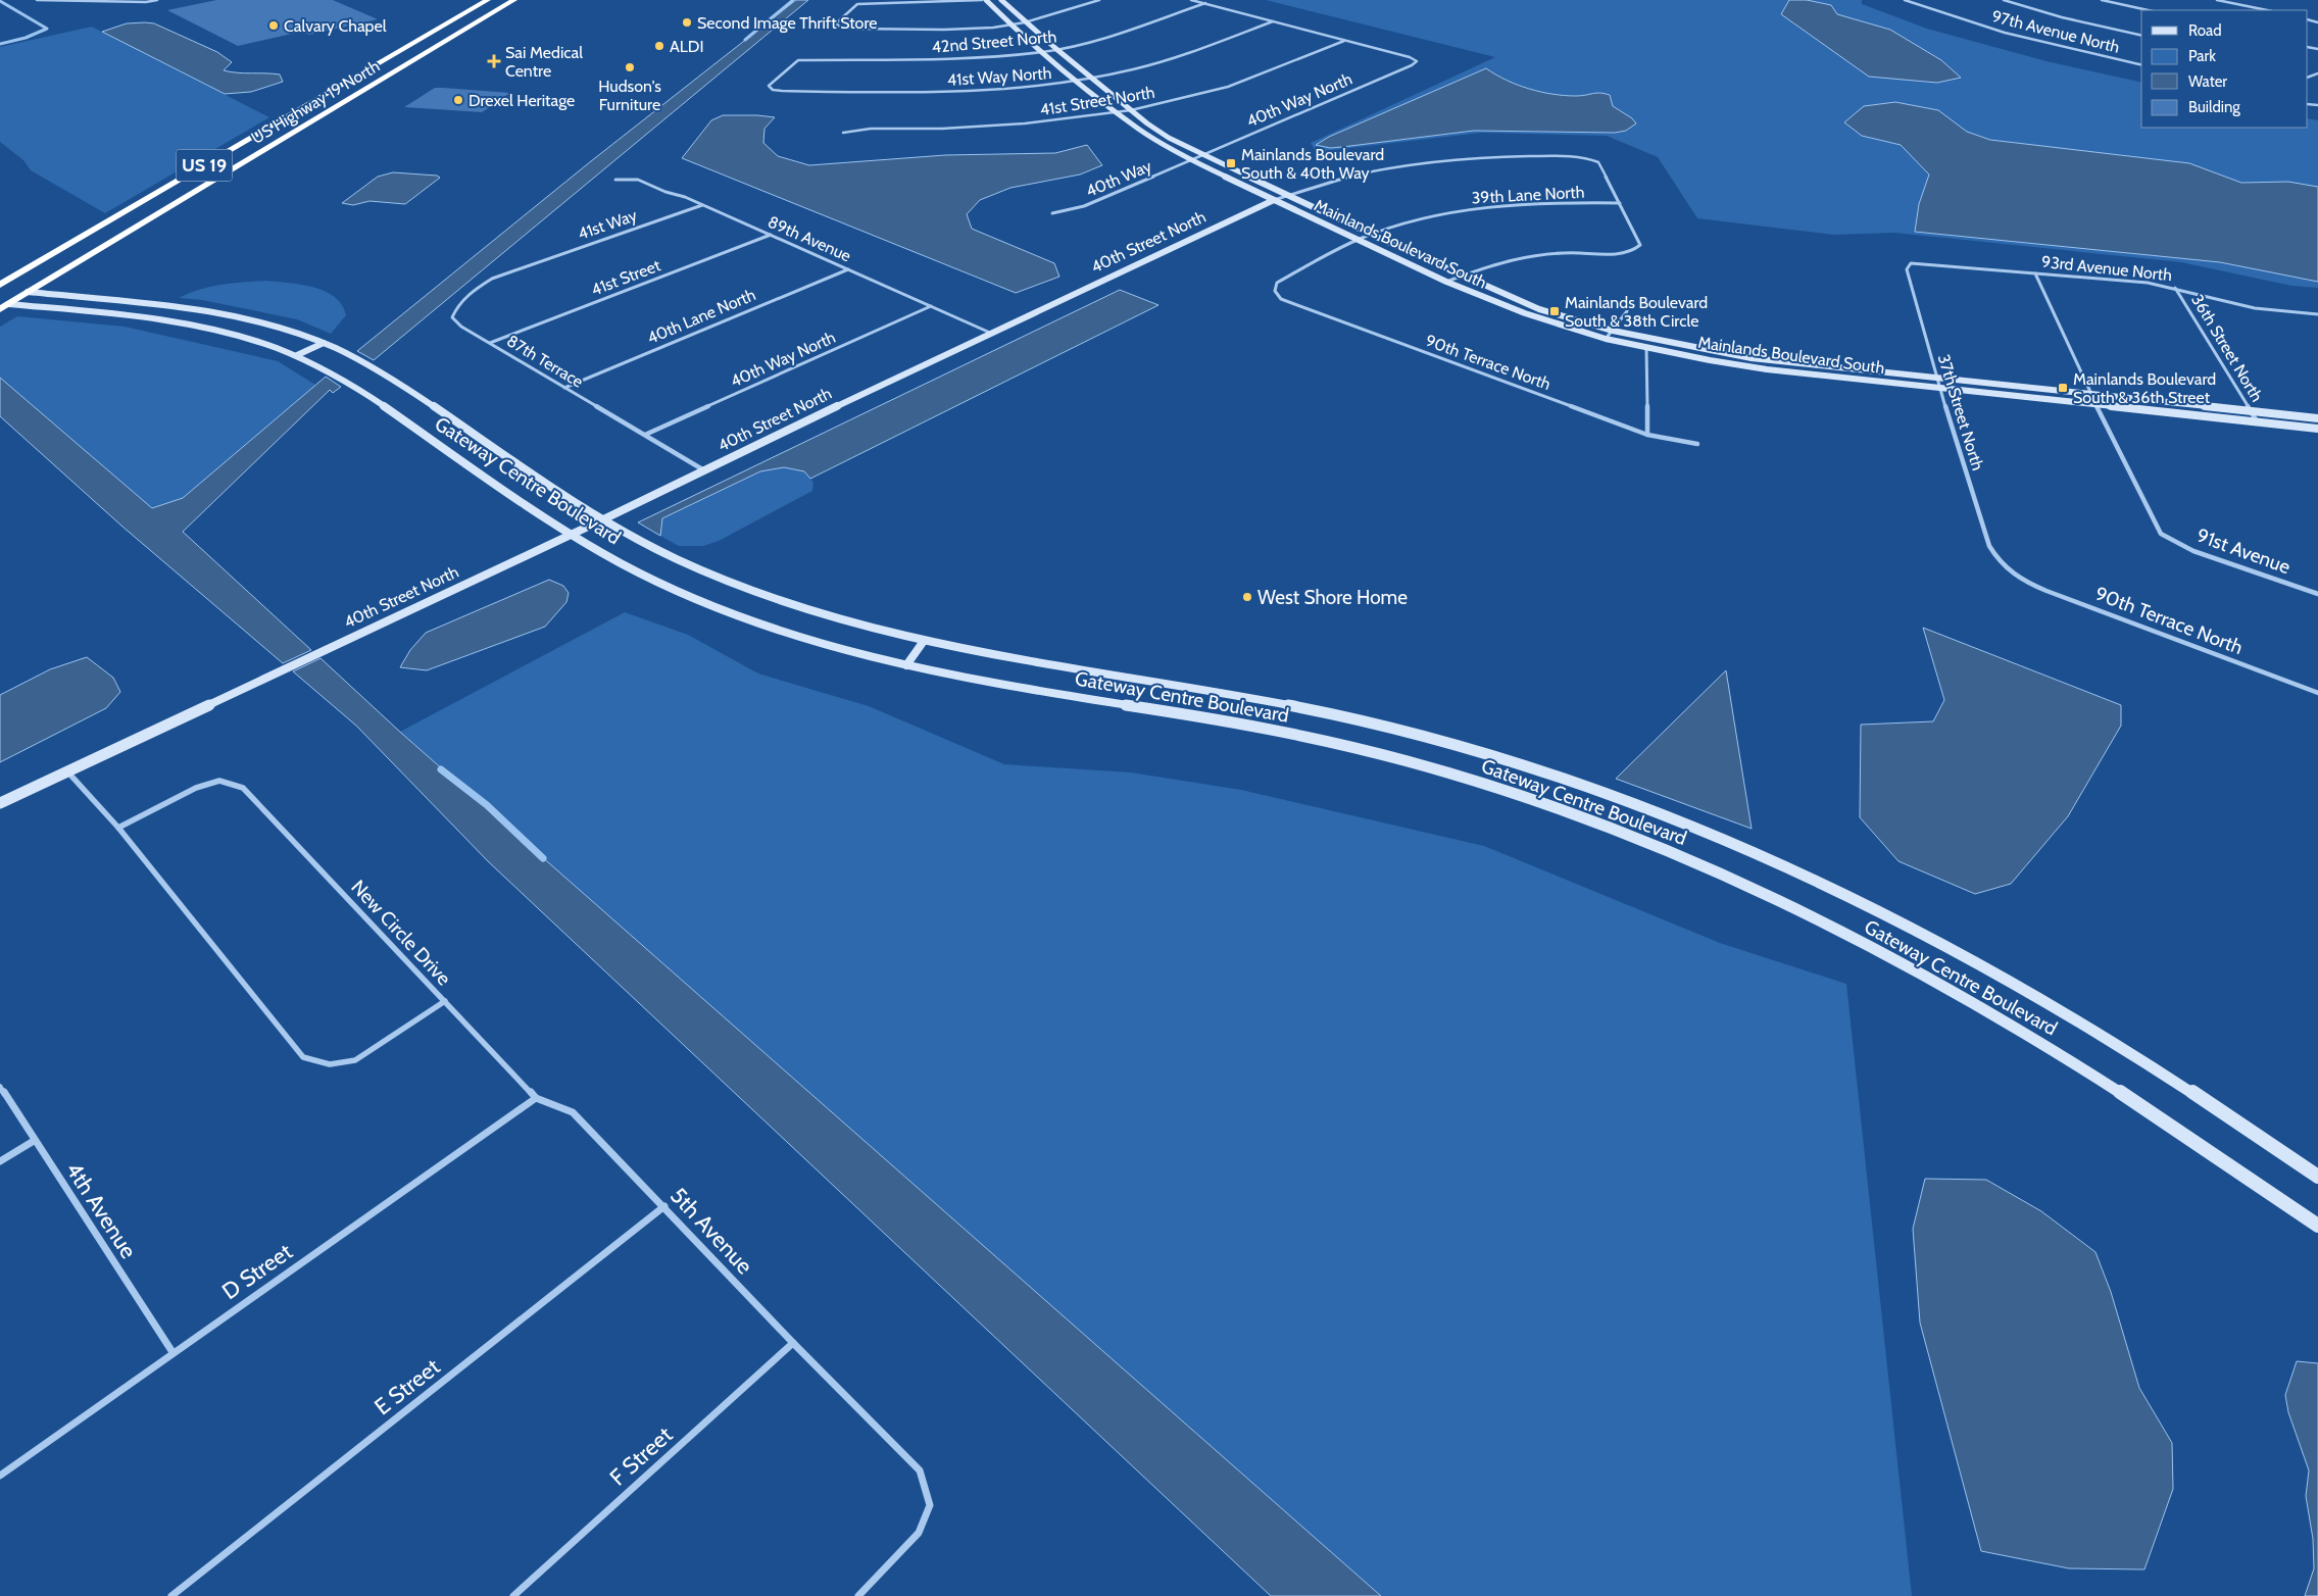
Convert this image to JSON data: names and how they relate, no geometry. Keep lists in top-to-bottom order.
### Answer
{
  "streets": {
    "highway": ["US Highway 19 North", "US 19"],
    "street": [
      "97th Avenue North",
      "42nd Street North",
      "41st Way North",
      "40th Way North",
      "41st Street North",
      "40th Way",
      "39th Lane North",
      "41st Way",
      "89th Avenue",
      "40th Street North",
      "Mainlands Boulevard South",
      "93rd Avenue North",
      "41st Street",
      "40th Lane North",
      "36th Street North",
      "87th Terrace",
      "90th Terrace North",
      "37th Street North",
      "Gateway Centre Boulevard",
      "91st Avenue",
      "New Circle Drive",
      "4th Avenue",
      "5th Avenue",
      "D Street",
      "E Street",
      "F Street"
    ]
  },
  "crossings": [
    ["42nd Street North", "41st Way North"],
    ["42nd Street North", "Mainlands Boulevard South"],
    ["41st Way North", "Mainlands Boulevard South"],
    ["40th Way North", "41st Street North"],
    ["40th Way North", "40th Way"],
    ["40th Way North", "89th Avenue"],
    ["40th Way North", "Mainlands Boulevard South"],
    ["40th Way North", "87th Terrace"],
    ["41st Street North", "Mainlands Boulevard South"],
    ["US Highway 19 North", "Gateway Centre Boulevard"],
    ["40th Way", "Mainlands Boulevard South"],
    ["39th Lane North", "40th Street North"],
    ["39th Lane North", "Mainlands Boulevard South"],
    ["39th Lane North", "90th Terrace North"],
    ["41st Way", "89th Avenue"],
    ["41st Way", "87th Terrace"],
    ["89th Avenue", "40th Street North"],
    ["89th Avenue", "41st Street"],
    ["89th Avenue", "40th Lane North"],
    ["40th Street North", "Mainlands Boulevard South"],
    ["40th Street North", "87th Terrace"],
    ["40th Street North", "Gateway Centre Boulevard"],
    ["40th Street North", "New Circle Drive"],
    ["Mainlands Boulevard South", "36th Street North"],
    ["Mainlands Boulevard South", "37th Street North"],
    ["Mainlands Boulevard South", "91st Avenue"],
    ["93rd Avenue North", "36th Street North"],
    ["93rd Avenue North", "37th Street North"],
    ["41st Street", "87th Terrace"],
    ["40th Lane North", "87th Terrace"],
    ["90th Terrace North", "37th Street North"],
    ["New Circle Drive", "5th Avenue"],
    ["4th Avenue", "D Street"],
    ["5th Avenue", "D Street"],
    ["5th Avenue", "E Street"],
    ["5th Avenue", "F Street"]
  ],
  "places": {
    "other": [
      "Second Image Thrift Store",
      "Calvary Chapel",
      "ALDI",
      "Hudson's Furniture",
      "Drexel Heritage",
      "West Shore Home"
    ],
    "health": ["Sai Medical Centre"],
    "transit": ["Mainlands Boulevard South & 40th Way", "Mainlands Boulevard South & 38th Circle", "Mainlands Boulevard South & 36th Street"]
  },
  "legend": [
    "Road",
    "Park",
    "Water",
    "Building"
  ]
}
